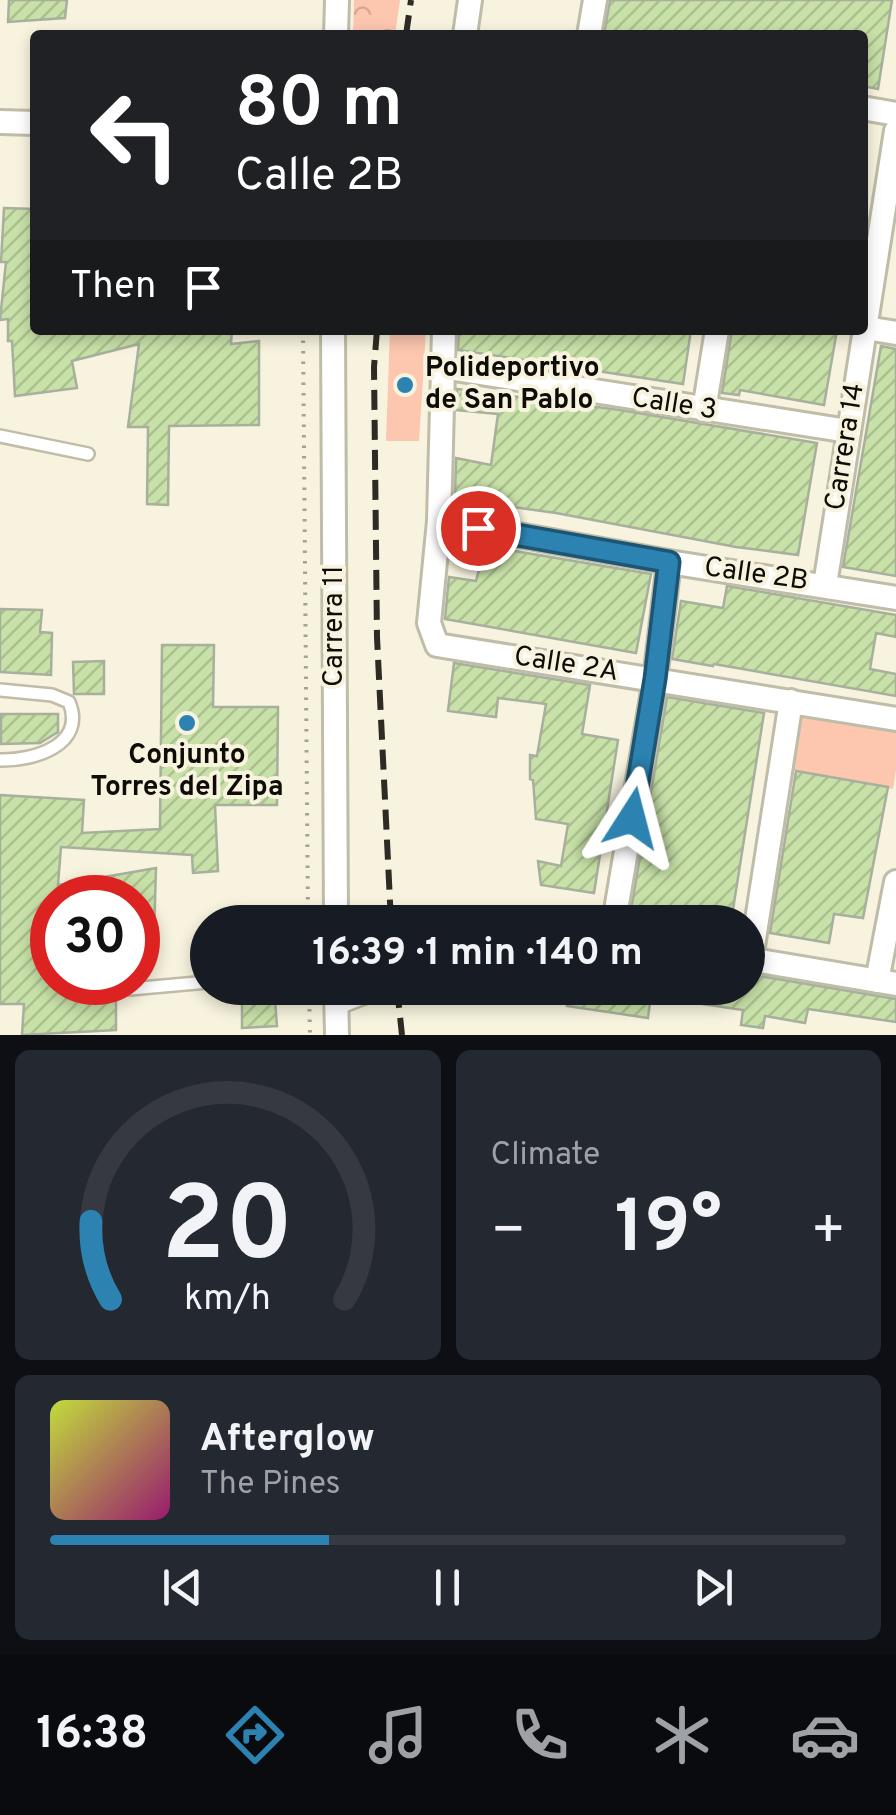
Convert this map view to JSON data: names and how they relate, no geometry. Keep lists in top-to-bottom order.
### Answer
{
  "streets": {
    "street": [
      "Calle 3",
      "Carrera 14",
      "Calle 2B",
      "Carrera 11",
      "Calle 2A"
    ]
  },
  "crossings": [
    ["Calle 3", "Carrera 14"],
    ["Carrera 14", "Calle 2B"],
    ["Calle 2B", "Calle 2A"]
  ],
  "places": ["Polideportivo de San Pablo", "Conjunto Torres del Zipa"],
  "page": {
    "turn": ["80 m", "Calle 2B"],
    "then": "Then",
    "limit": "30",
    "trip": "16:39 · 1 min · 140 m",
    "tile": "Climate",
    "heat": ["−", "19°", "+"],
    "song": ["Afterglow", "The Pines"],
    "tabs": "16:38",
    "gauge": ["20", "km/h"]
  }
}
